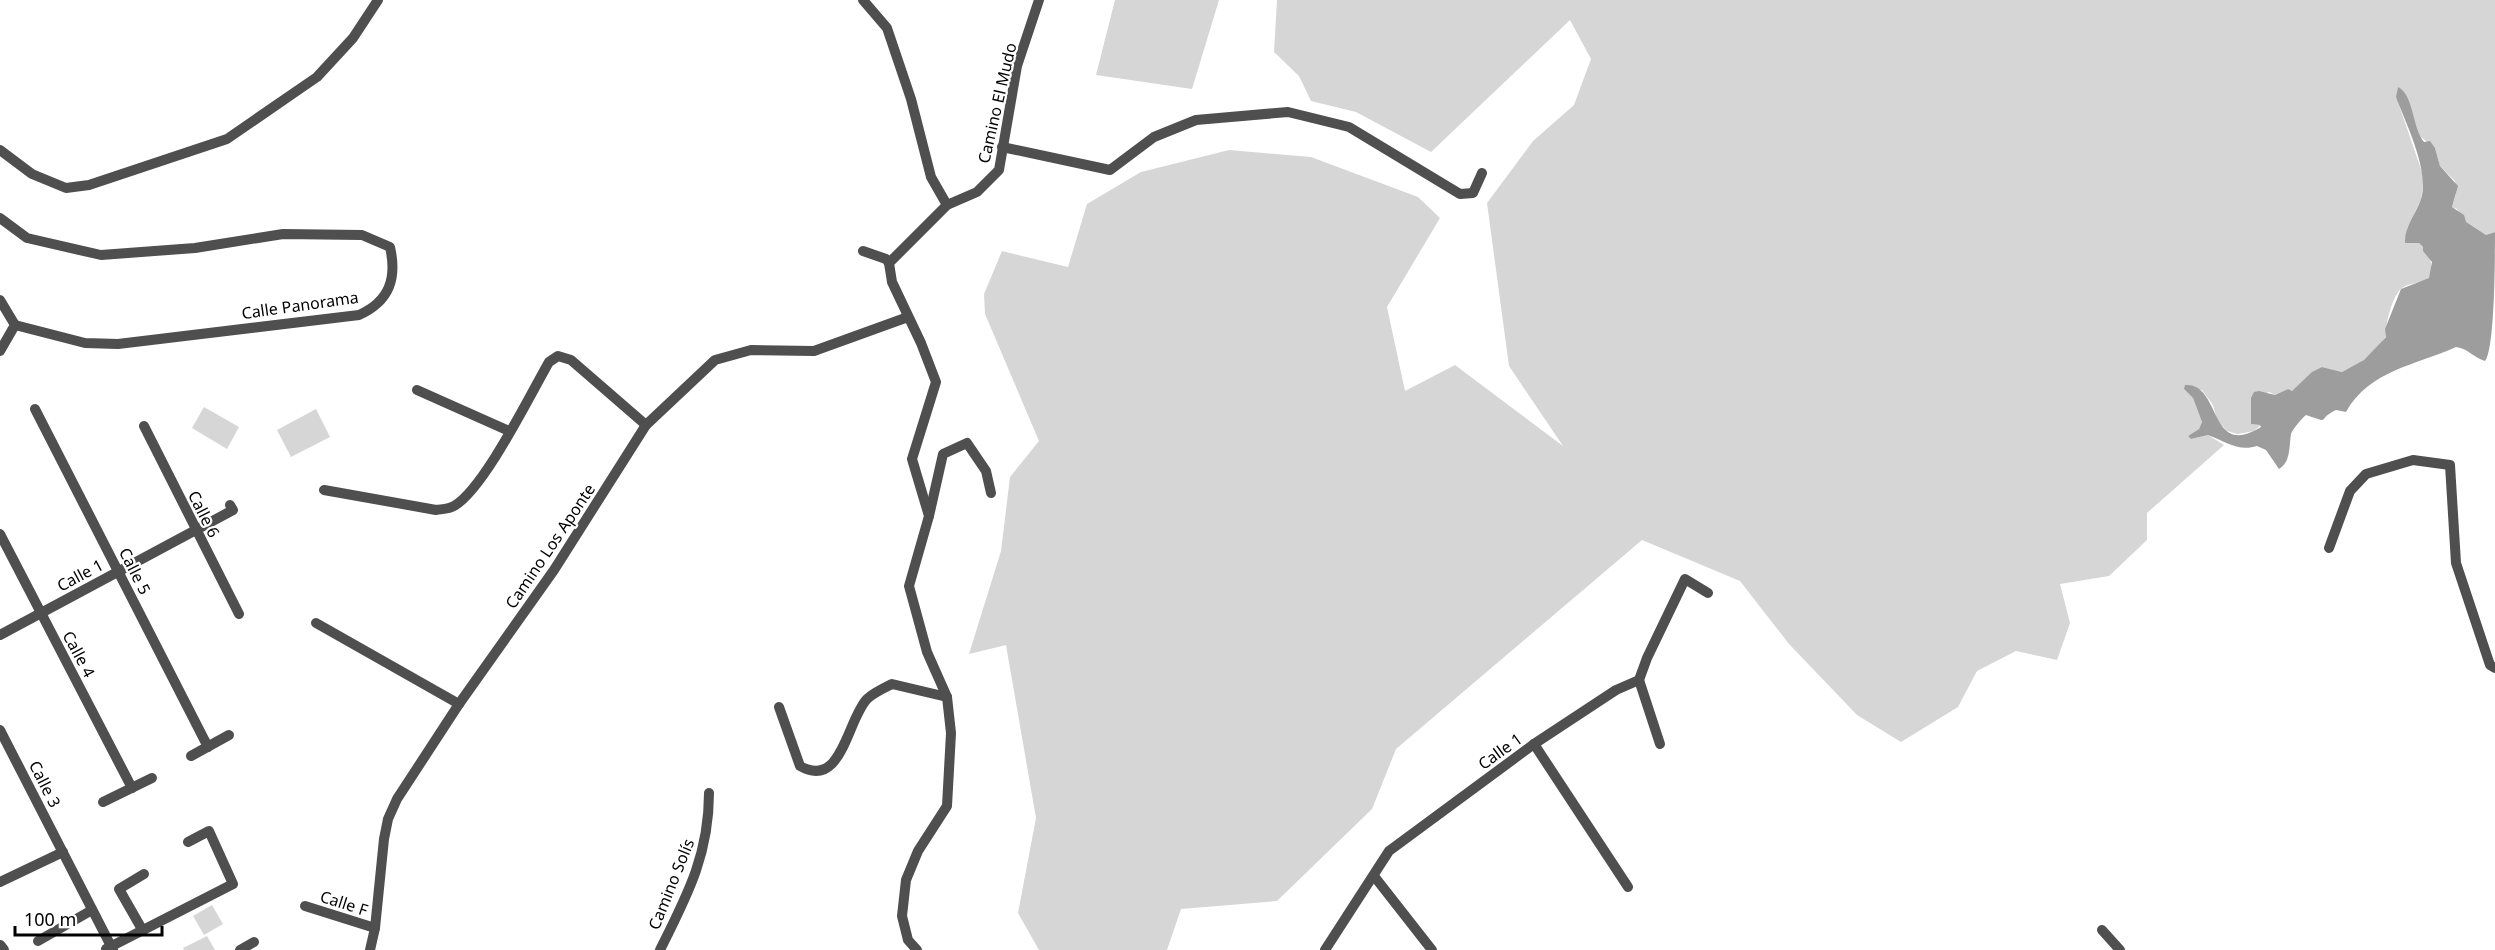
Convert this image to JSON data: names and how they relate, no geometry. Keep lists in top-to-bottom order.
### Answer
{
  "streets": {
    "street": [
      "Camino El Mudo",
      "Calle Panorama",
      "Calle 6",
      "Camino Los Aponte",
      "Calle 5",
      "Calle 1",
      "Calle 4",
      "Calle 3",
      "Camino Solís",
      "Calle F"
    ]
  },
  "crossings": [
    ["Calle 6", "Calle 1"],
    ["Camino Los Aponte", "Calle F"],
    ["Calle 5", "Calle 1"],
    ["Calle 1", "Calle 4"]
  ],
  "scale_bar": "100 m"
}
